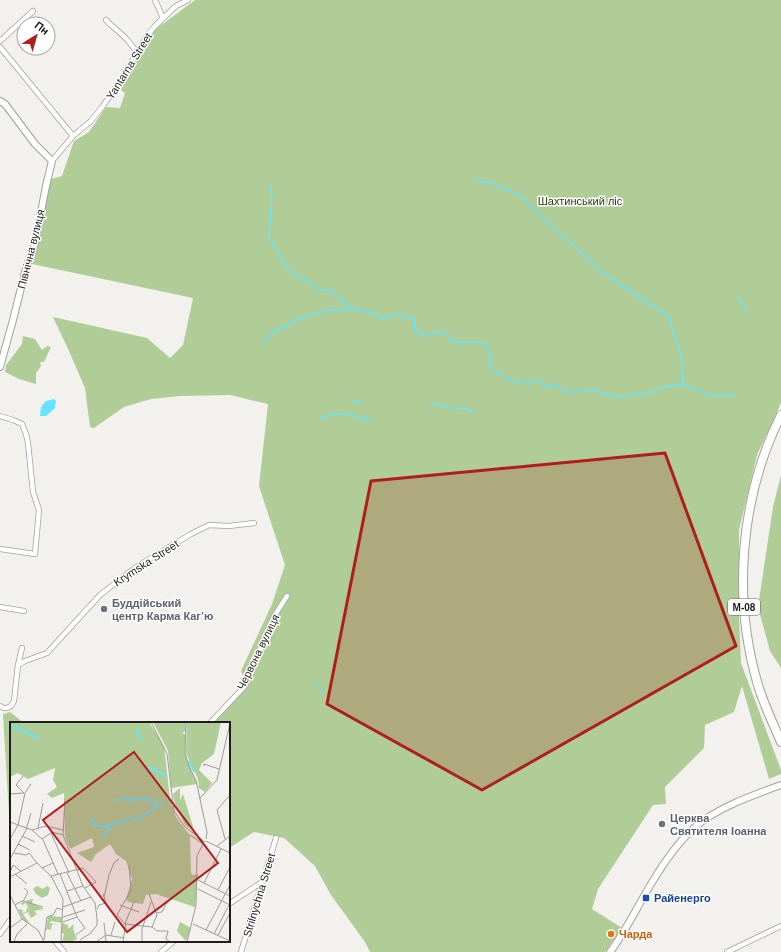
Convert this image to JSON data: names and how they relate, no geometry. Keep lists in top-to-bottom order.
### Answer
{
  "streets": {
    "highway": ["М-08"],
    "street": [
      "Yantarna Street",
      "Північна вулиця",
      "Krymska Street",
      "Червона вулиця",
      "Strilnychna Street"
    ]
  },
  "crossings": [
    ["Yantarna Street", "Північна вулиця"]
  ],
  "parks": ["Шахтинський ліс"],
  "places": {
    "other": ["Буддійський центр Карма Кагʼю", "Церква Святителя Іоанна", "Чарда"],
    "transit": ["Райенерго"]
  },
  "north": "top right"
}
